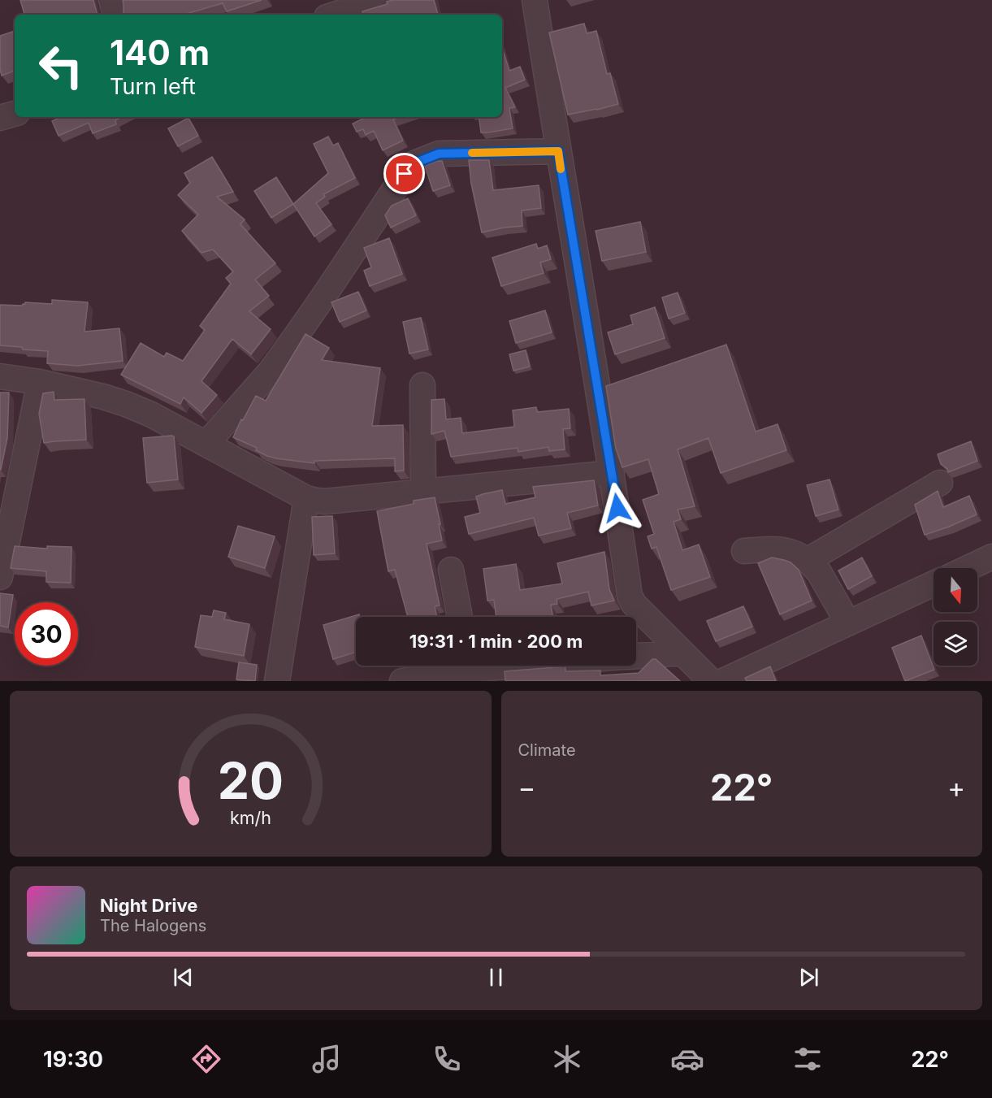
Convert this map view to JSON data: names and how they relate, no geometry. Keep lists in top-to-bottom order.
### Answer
{
  "north": "bottom",
  "page": {
    "turn": ["140 m", "Turn left"],
    "limit": "30",
    "trip": "19:31 · 1 min · 200 m",
    "tile": "Climate",
    "heat": ["−", "22°", "+"],
    "song": ["Night Drive", "The Halogens"],
    "tabs": ["19:30", "22°"],
    "gauge": ["20", "km/h"]
  }
}
